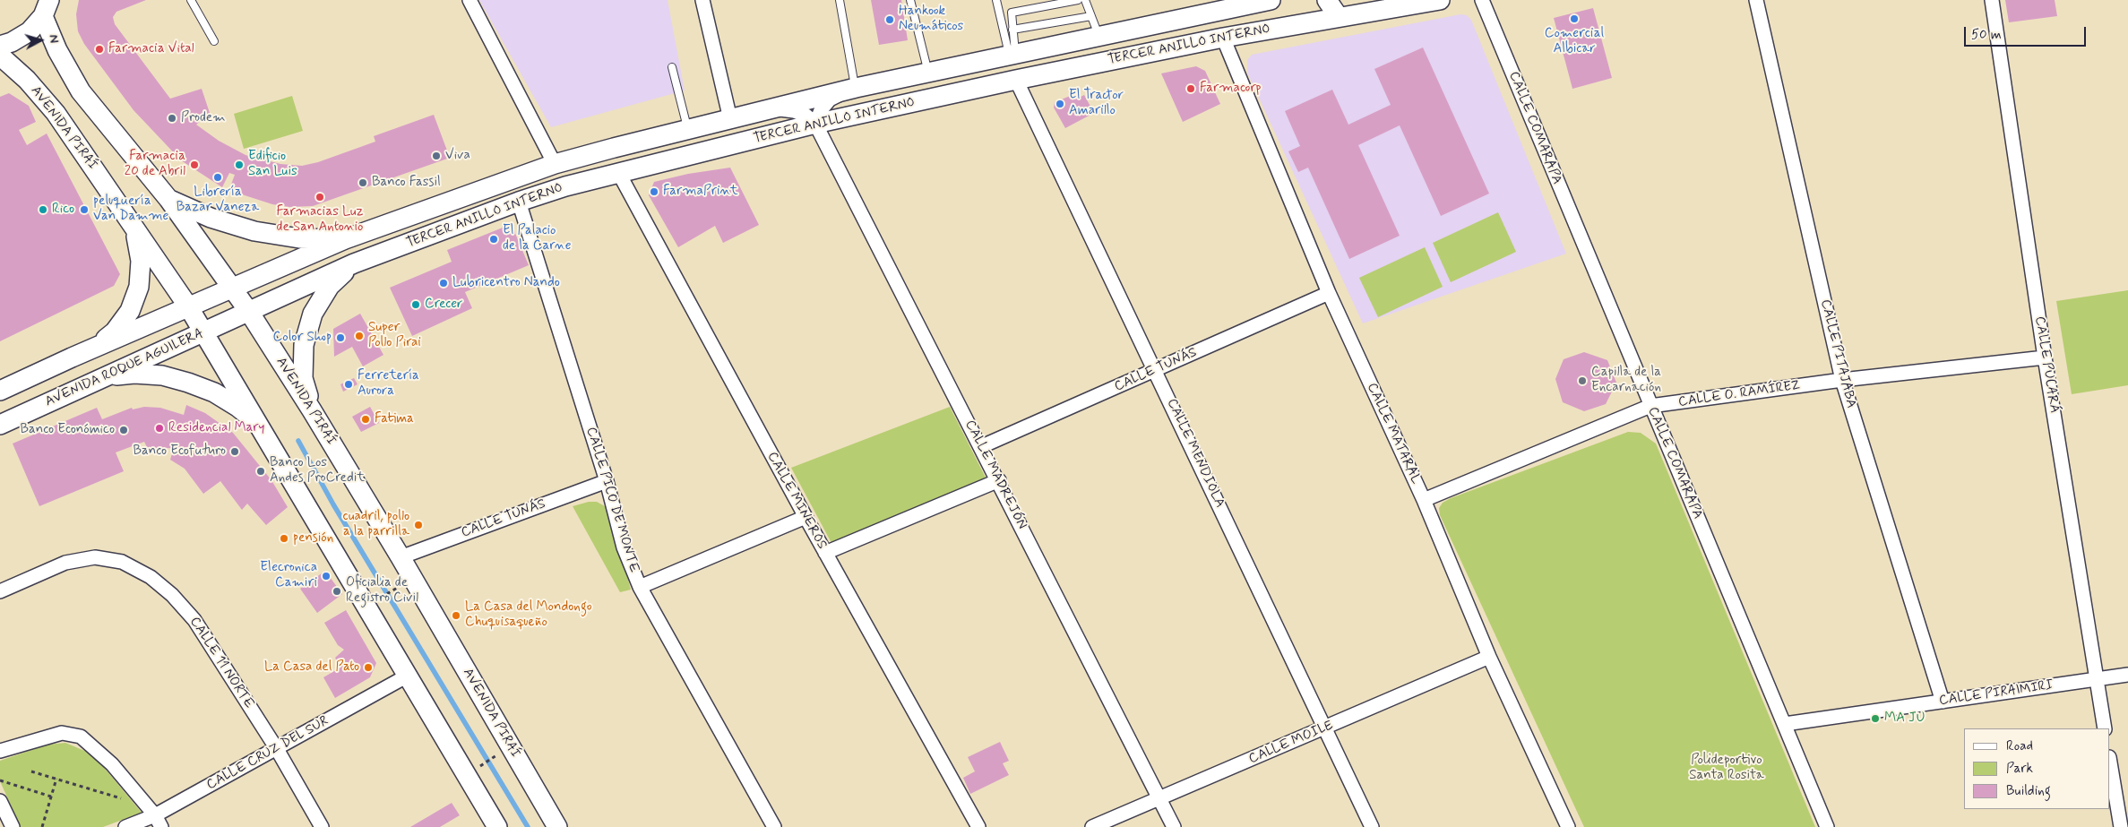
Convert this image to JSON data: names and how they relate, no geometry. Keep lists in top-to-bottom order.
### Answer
{
  "streets": {
    "main road": ["TERCER ANILLO INTERNO", "AVENIDA PIRAÍ", "AVENIDA ROQUE AGUILERA"],
    "street": [
      "CALLE COMARAPA",
      "CALLE PITAJABA",
      "CALLE PUCARÁ",
      "CALLE TUNÁS",
      "CALLE O. RAMÍREZ",
      "CALLE MATARAL",
      "CALLE MENDIOLA",
      "CALLE MADREJÓN",
      "CALLE PICO DE MONTE",
      "CALLE MINEROS",
      "CALLE 11 NORTE",
      "CALLE PIRAIMIRI",
      "CALLE MOILE",
      "CALLE CRUZ DEL SUR"
    ]
  },
  "crossings": [
    ["TERCER ANILLO INTERNO", "AVENIDA PIRAÍ"],
    ["TERCER ANILLO INTERNO", "AVENIDA ROQUE AGUILERA"],
    ["TERCER ANILLO INTERNO", "CALLE MATARAL"],
    ["TERCER ANILLO INTERNO", "CALLE MENDIOLA"],
    ["TERCER ANILLO INTERNO", "CALLE MADREJÓN"],
    ["TERCER ANILLO INTERNO", "CALLE PICO DE MONTE"],
    ["TERCER ANILLO INTERNO", "CALLE MINEROS"],
    ["AVENIDA PIRAÍ", "AVENIDA ROQUE AGUILERA"],
    ["AVENIDA PIRAÍ", "CALLE TUNÁS"],
    ["AVENIDA PIRAÍ", "CALLE CRUZ DEL SUR"],
    ["CALLE COMARAPA", "CALLE O. RAMÍREZ"],
    ["CALLE COMARAPA", "CALLE PIRAIMIRI"],
    ["CALLE PITAJABA", "CALLE O. RAMÍREZ"],
    ["CALLE PITAJABA", "CALLE PIRAIMIRI"],
    ["CALLE PUCARÁ", "CALLE O. RAMÍREZ"],
    ["CALLE PUCARÁ", "CALLE PIRAIMIRI"],
    ["CALLE TUNÁS", "CALLE MATARAL"],
    ["CALLE TUNÁS", "CALLE MENDIOLA"],
    ["CALLE TUNÁS", "CALLE MADREJÓN"],
    ["CALLE TUNÁS", "CALLE PICO DE MONTE"],
    ["CALLE O. RAMÍREZ", "CALLE MATARAL"],
    ["CALLE MATARAL", "CALLE MOILE"],
    ["CALLE MENDIOLA", "CALLE MOILE"],
    ["CALLE MADREJÓN", "CALLE MOILE"],
    ["CALLE 11 NORTE", "CALLE CRUZ DEL SUR"]
  ],
  "parks": ["Polideportivo Santa Rosita"],
  "places": [
    "Comercial Albicar",
    "Hankook Neumáticos",
    "Farmacia Vital",
    "Farmacorp",
    "El Tractor Amarillo",
    "Prodem",
    "Viva",
    "Farmacia 20 de Abril",
    "Edificio San Luis",
    "Librería Bazar Vaneza",
    "Banco Fassil",
    "FarmaPrint",
    "Farmacias Luz de San Antonio",
    "Rico",
    "peluquería Van Damme",
    "El Palacio de la Carne",
    "Lubricentro Nando",
    "Crecer",
    "Super Pollo Pirai",
    "Color Shop",
    "Capilla de la Encarnación",
    "Ferretería Aurora",
    "Fatima",
    "Residencial Mary",
    "Banco Económico",
    "Banco Ecofuturo",
    "Banco Los Andes ProCredit",
    "cuadril, pollo a la parrilla",
    "pensión",
    "Elecronica Camiri",
    "Oficialia de Registro Civil",
    "La Casa del Mondongo Chuquisaqueño",
    "La Casa del Pato",
    "MA JU"
  ],
  "legend": ["Road", "Park", "Building"],
  "scale_bar": "50 m",
  "north": "right"
}
